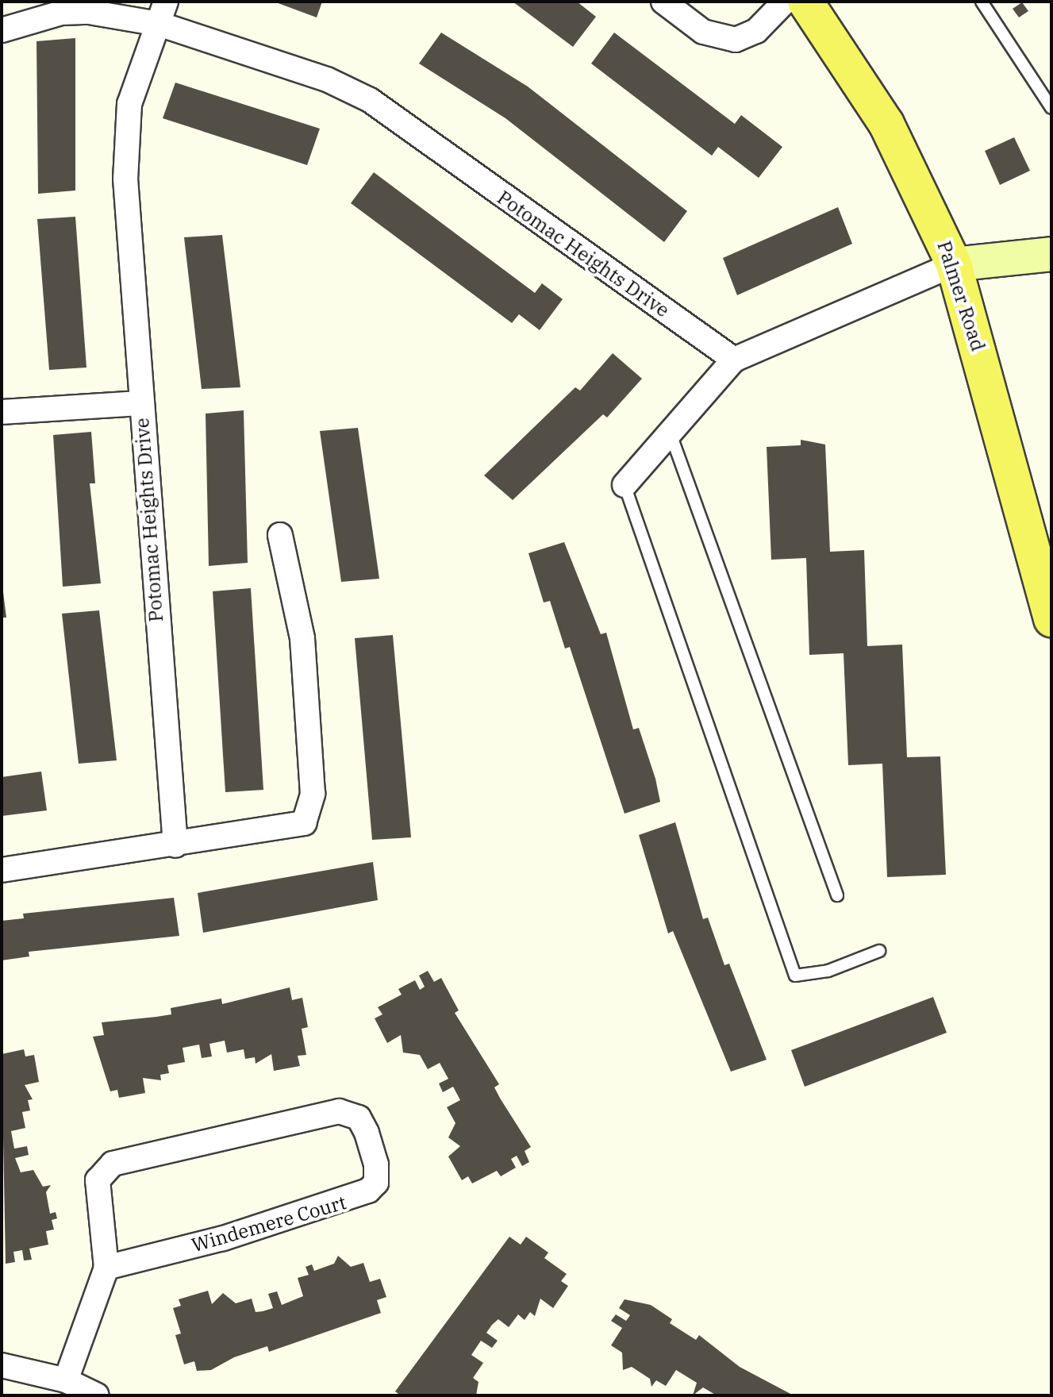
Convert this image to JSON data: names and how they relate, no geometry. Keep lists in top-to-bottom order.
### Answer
{
  "streets": {
    "main road": ["Palmer Road"],
    "street": ["Potomac Heights Drive", "Windemere Court"]
  }
}
